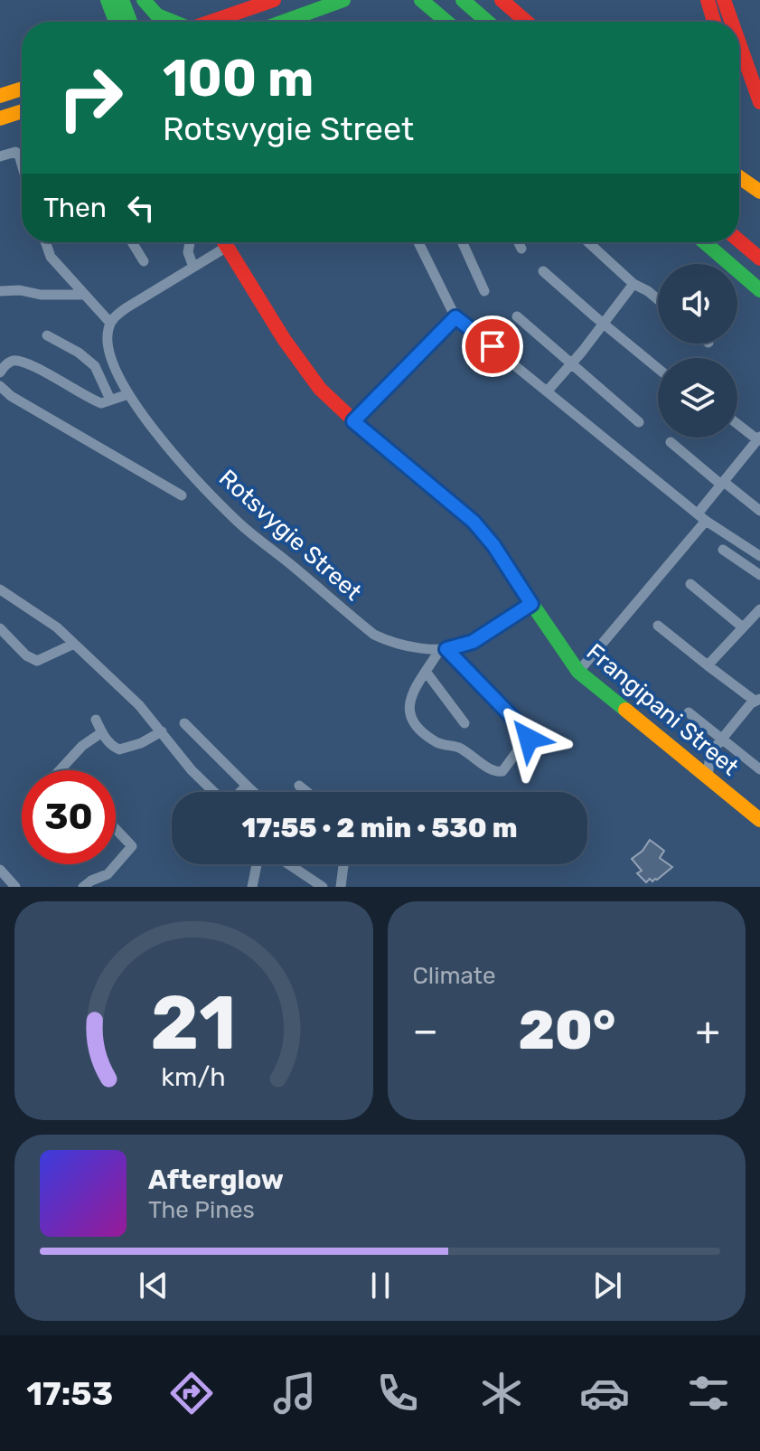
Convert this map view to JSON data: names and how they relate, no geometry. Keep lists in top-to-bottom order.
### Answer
{
  "streets": {
    "main road": ["Frangipani Street"],
    "street": ["Rotsvygie Street"]
  },
  "crossings": [
    ["Rotsvygie Street", "Frangipani Street"]
  ],
  "page": {
    "turn": ["100 m", "Rotsvygie Street"],
    "then": "Then",
    "limit": "30",
    "trip": "17:55 · 2 min · 530 m",
    "tile": "Climate",
    "heat": ["−", "20°", "+"],
    "song": ["Afterglow", "The Pines"],
    "tabs": "17:53",
    "gauge": ["21", "km/h"]
  }
}
